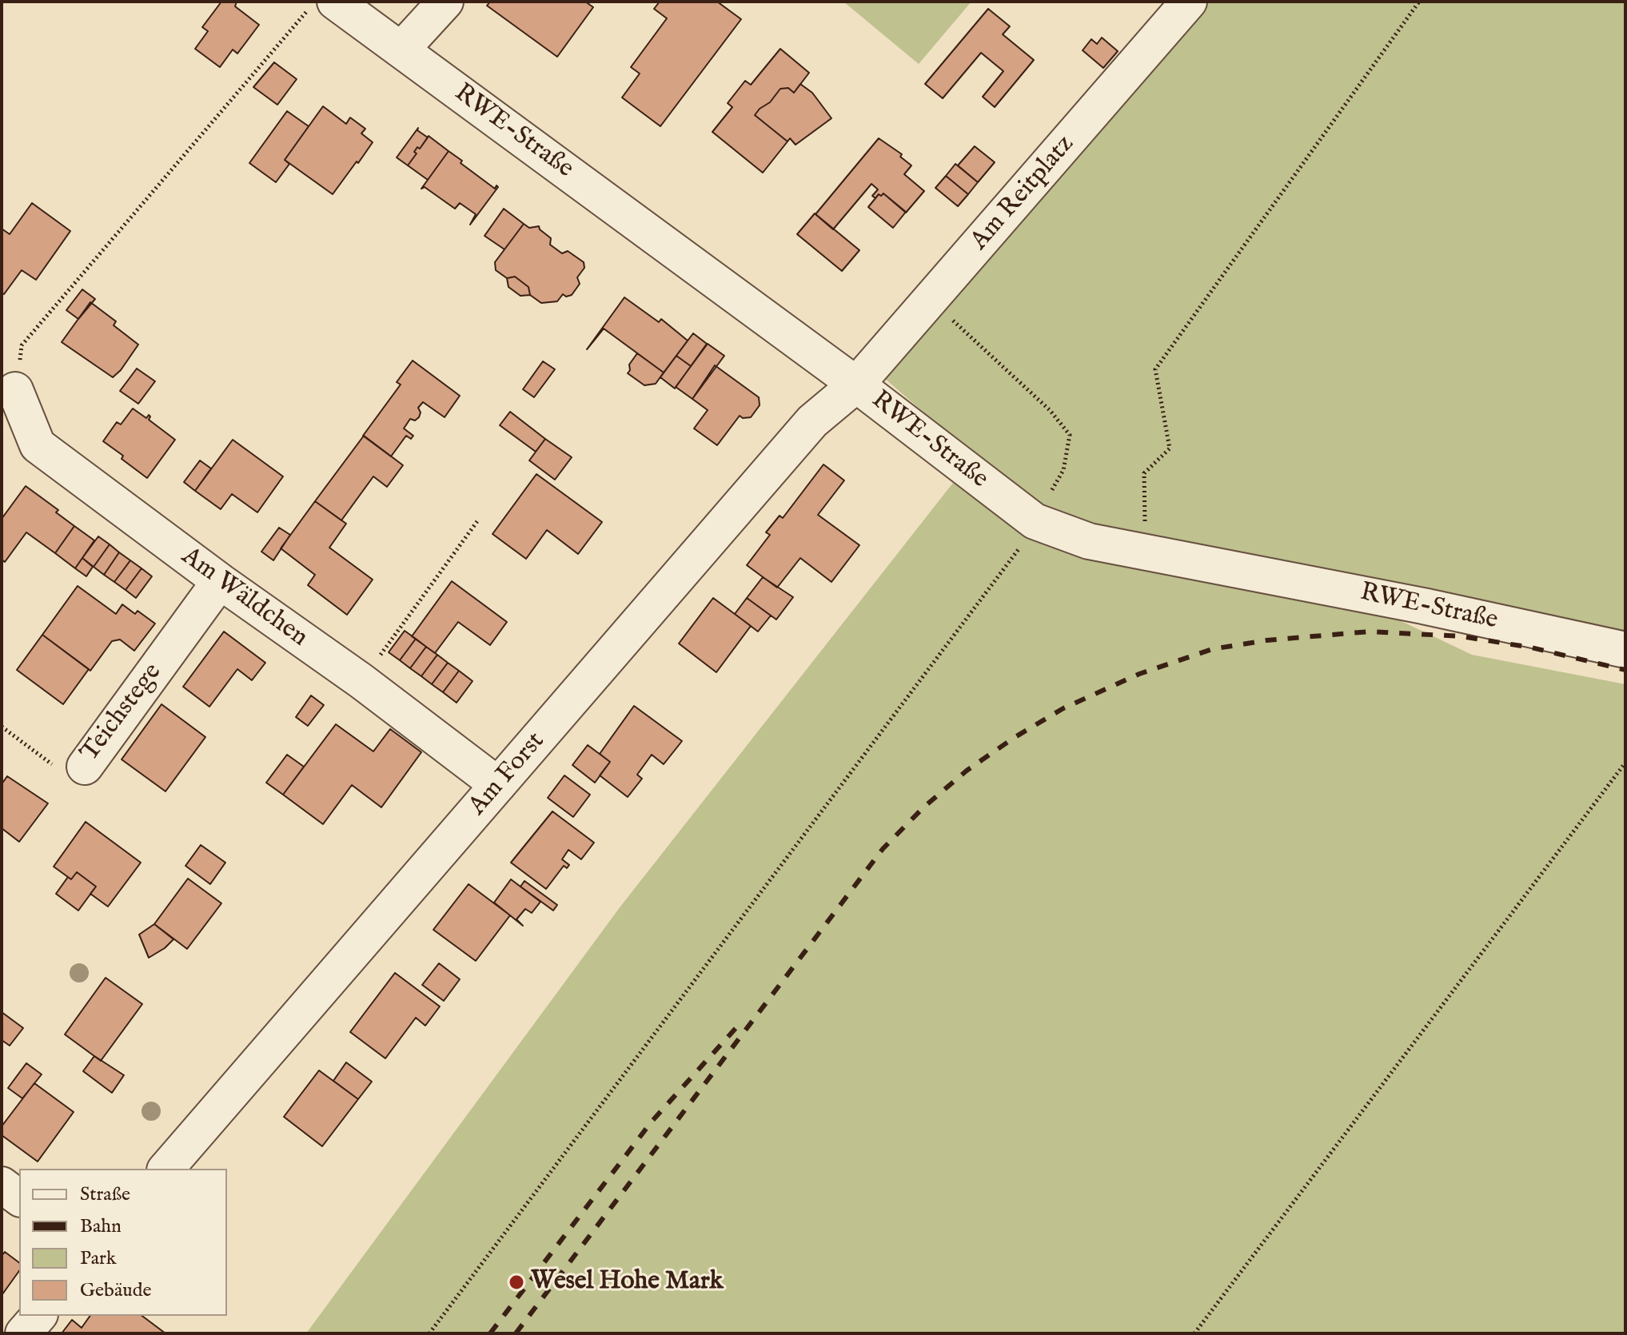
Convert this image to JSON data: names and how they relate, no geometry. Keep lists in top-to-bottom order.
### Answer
{
  "streets": {
    "street": [
      "RWE-Straße",
      "Am Reitplatz",
      "Am Wäldchen",
      "Teichstege",
      "Am Forst"
    ]
  },
  "crossings": [
    ["RWE-Straße", "Am Reitplatz"],
    ["RWE-Straße", "Am Forst"],
    ["Am Reitplatz", "Am Forst"],
    ["Am Wäldchen", "Teichstege"],
    ["Am Wäldchen", "Am Forst"]
  ],
  "places": ["Wesel Hohe Mark"],
  "legend": [
    "Straße",
    "Bahn",
    "Park",
    "Gebäude"
  ]
}
